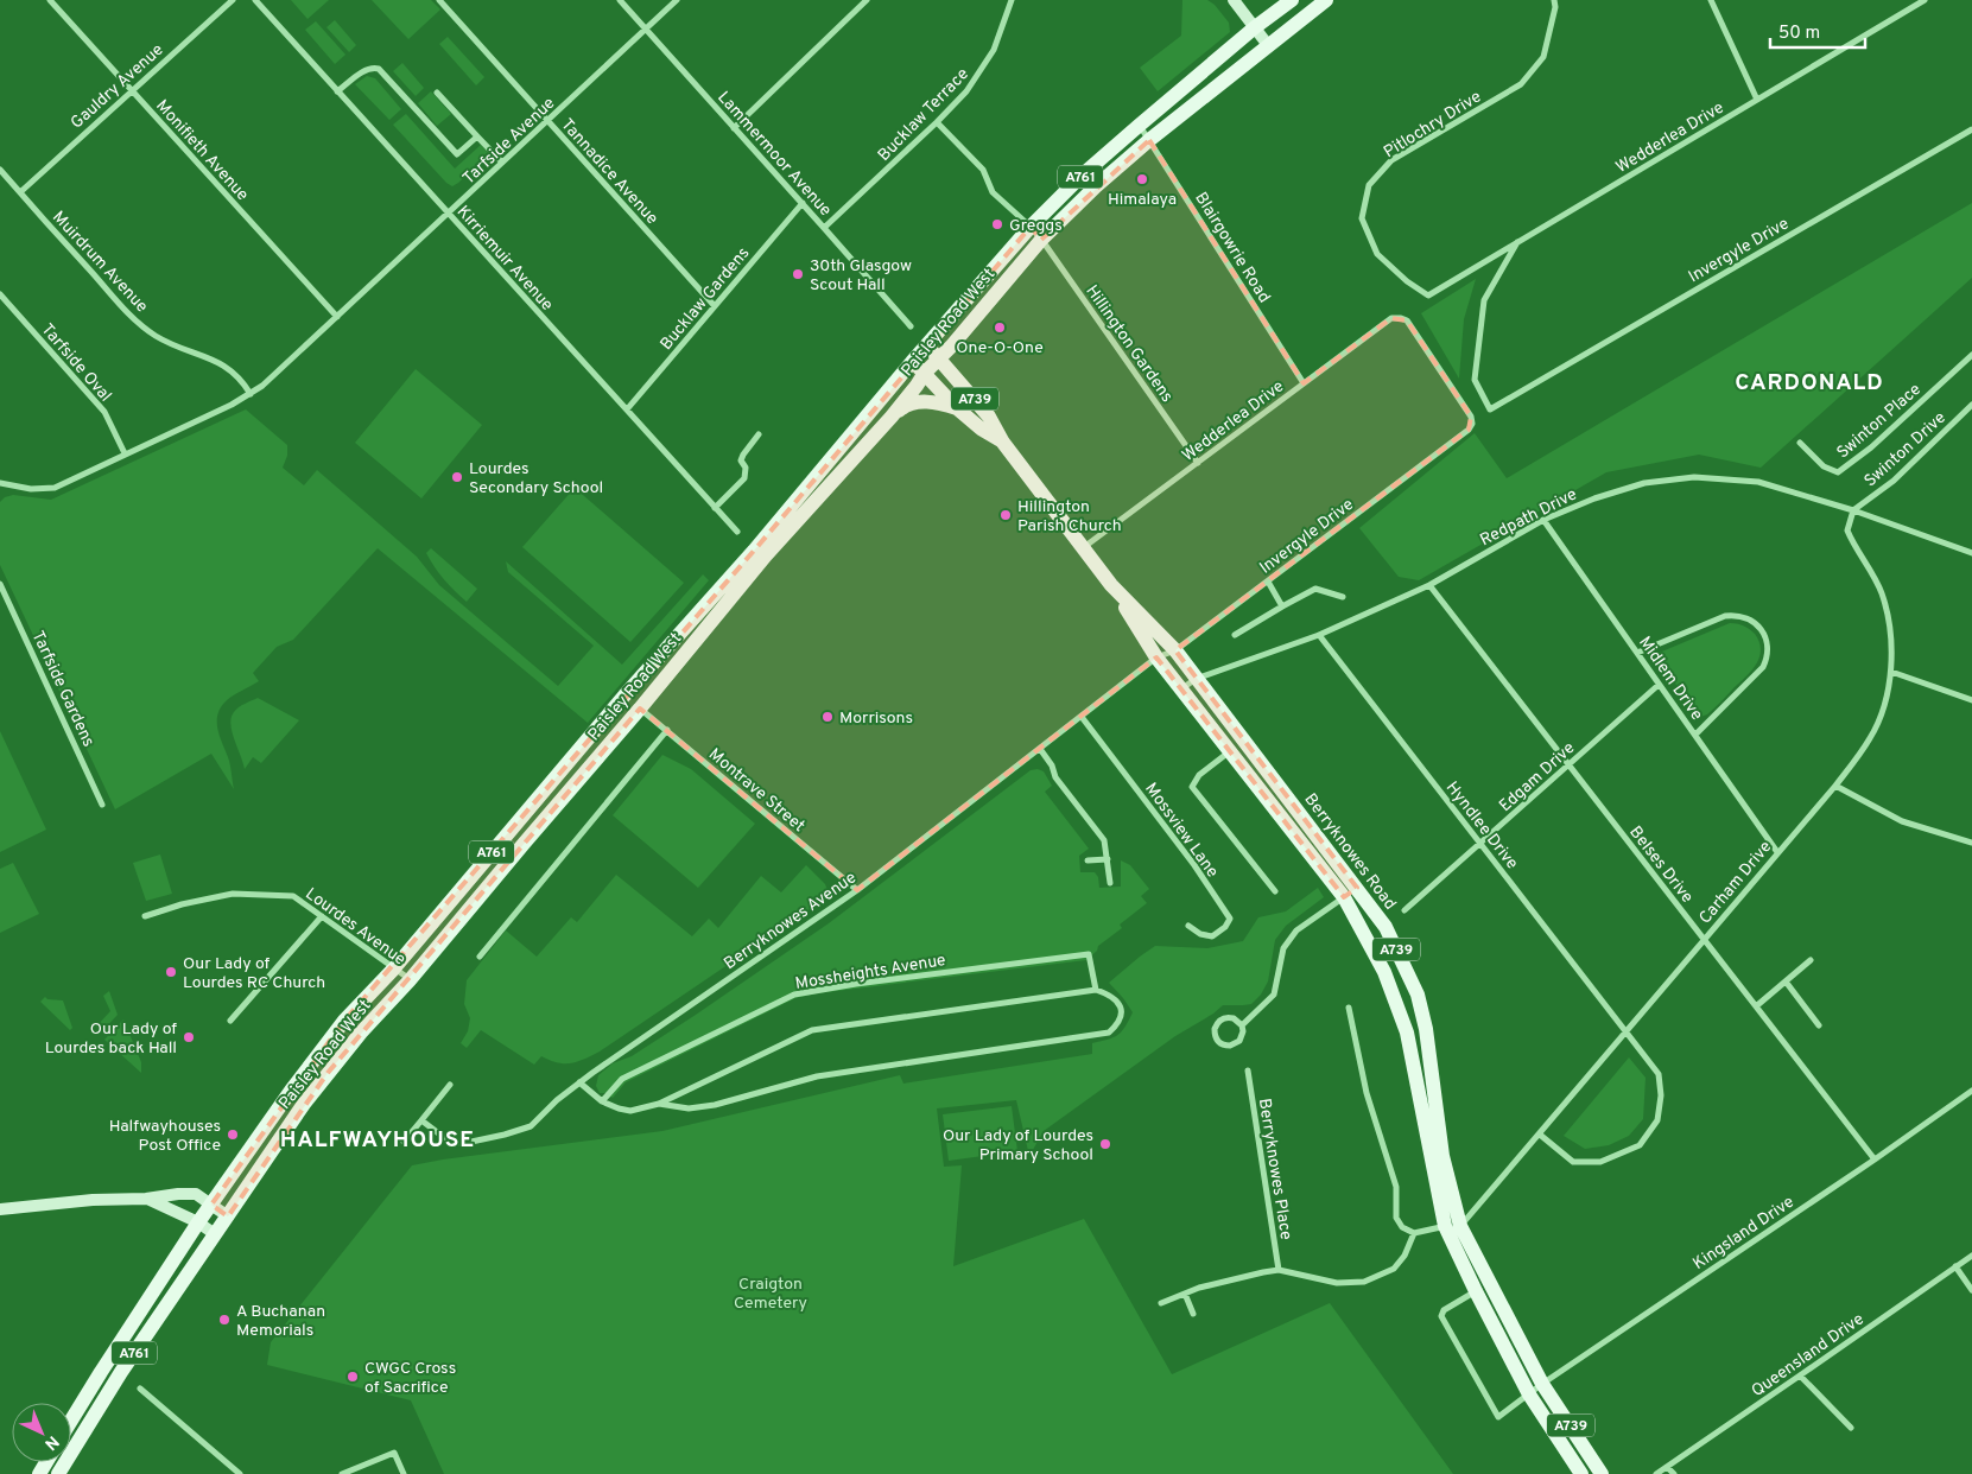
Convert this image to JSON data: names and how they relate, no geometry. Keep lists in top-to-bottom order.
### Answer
{
  "streets": {
    "main road": [
      "A761",
      "Paisley Road West",
      "A739",
      "Berryknowes Road"
    ],
    "street": [
      "Gauldry Avenue",
      "Bucklaw Terrace",
      "Pitlochry Drive",
      "Wedderlea Drive",
      "Tarfside Avenue",
      "Monifieth Avenue",
      "Lammermoor Avenue",
      "Tannadice Avenue",
      "Blairgowrie Road",
      "Invergyle Drive",
      "Kirriemuir Avenue",
      "Muirdrum Avenue",
      "Bucklaw Gardens",
      "Hillington Gardens",
      "Tarfside Oval",
      "Swinton Place",
      "Swinton Drive",
      "Redpath Drive",
      "Midlem Drive",
      "Tarfside Gardens",
      "Edgam Drive",
      "Montrave Street",
      "Hyndlee Drive",
      "Mossview Lane",
      "Belses Drive",
      "Carham Drive",
      "Berryknowes Avenue",
      "Lourdes Avenue",
      "Mossheights Avenue",
      "Berryknowes Place",
      "Kingsland Drive",
      "Queensland Drive"
    ]
  },
  "crossings": [
    ["Gauldry Avenue", "Monifieth Avenue"],
    ["Gauldry Avenue", "Muirdrum Avenue"],
    ["Bucklaw Terrace", "Lammermoor Avenue"],
    ["Bucklaw Terrace", "Hillington Gardens"],
    ["Pitlochry Drive", "Wedderlea Drive"],
    ["Wedderlea Drive", "Blairgowrie Road"],
    ["Wedderlea Drive", "Invergyle Drive"],
    ["Wedderlea Drive", "Hillington Gardens"],
    ["Wedderlea Drive", "Berryknowes Road"],
    ["Tarfside Avenue", "Monifieth Avenue"],
    ["Tarfside Avenue", "Lammermoor Avenue"],
    ["Tarfside Avenue", "Tannadice Avenue"],
    ["Tarfside Avenue", "Kirriemuir Avenue"],
    ["Tarfside Avenue", "Muirdrum Avenue"],
    ["Lammermoor Avenue", "Bucklaw Gardens"],
    ["Tannadice Avenue", "Bucklaw Gardens"],
    ["Blairgowrie Road", "Paisley Road West"],
    ["Invergyle Drive", "Berryknowes Road"],
    ["Invergyle Drive", "Berryknowes Avenue"],
    ["Kirriemuir Avenue", "Bucklaw Gardens"],
    ["Paisley Road West", "Hillington Gardens"],
    ["Paisley Road West", "Montrave Street"],
    ["Paisley Road West", "Berryknowes Road"],
    ["Paisley Road West", "Lourdes Avenue"],
    ["Swinton Drive", "Redpath Drive"],
    ["Swinton Drive", "Carham Drive"],
    ["Redpath Drive", "Midlem Drive"],
    ["Redpath Drive", "Hyndlee Drive"],
    ["Redpath Drive", "Berryknowes Road"],
    ["Redpath Drive", "Belses Drive"],
    ["Redpath Drive", "Carham Drive"],
    ["Midlem Drive", "Edgam Drive"],
    ["Midlem Drive", "Carham Drive"],
    ["Edgam Drive", "Hyndlee Drive"],
    ["Edgam Drive", "Belses Drive"],
    ["Montrave Street", "Berryknowes Avenue"],
    ["Hyndlee Drive", "Carham Drive"],
    ["Mossview Lane", "Berryknowes Avenue"],
    ["Berryknowes Road", "Carham Drive"],
    ["Berryknowes Road", "Berryknowes Avenue"],
    ["Berryknowes Road", "Kingsland Drive"],
    ["Belses Drive", "Carham Drive"],
    ["Belses Drive", "Kingsland Drive"]
  ],
  "districts": ["CARDONALD", "HALFWAYHOUSE"],
  "parks": ["Craigton Cemetery"],
  "places": [
    "Himalaya",
    "Greggs",
    "30th Glasgow Scout Hall",
    "One-O-One",
    "Lourdes Secondary School",
    "Hillington Parish Church",
    "Morrisons",
    "Our Lady of Lourdes RC Church",
    "Our Lady of Lourdes back Hall",
    "Halfwayhouses Post Office",
    "Our Lady of Lourdes Primary School",
    "A Buchanan Memorials",
    "CWGC Cross of Sacrifice"
  ],
  "scale_bar": "50 m",
  "north": "bottom right"
}
